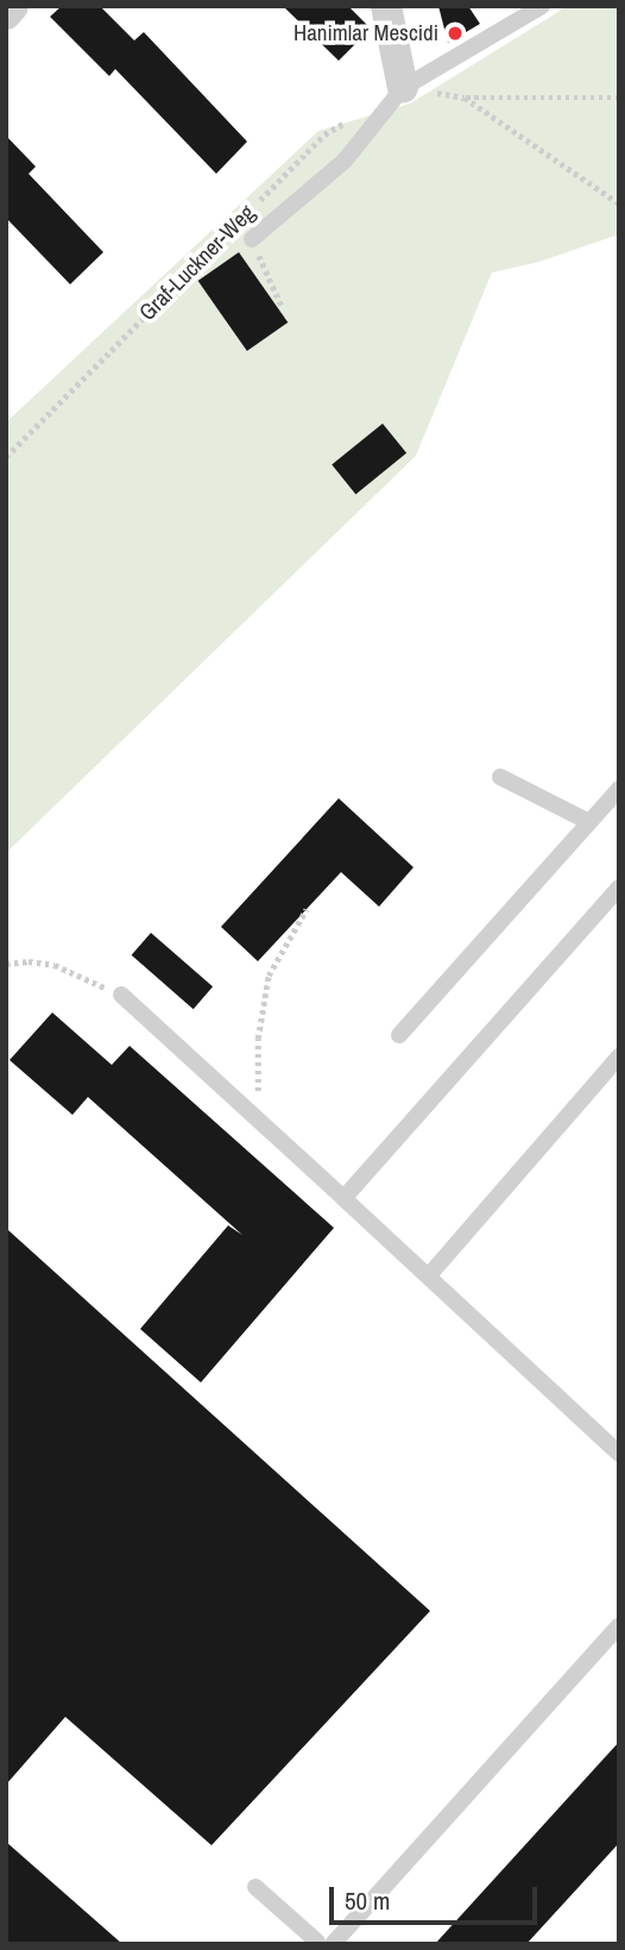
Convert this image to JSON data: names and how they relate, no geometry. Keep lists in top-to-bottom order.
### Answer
{
  "streets": {
    "path": ["Graf-Luckner-Weg"]
  },
  "places": ["Hanimlar Mescidi"],
  "scale_bar": "50 m"
}
